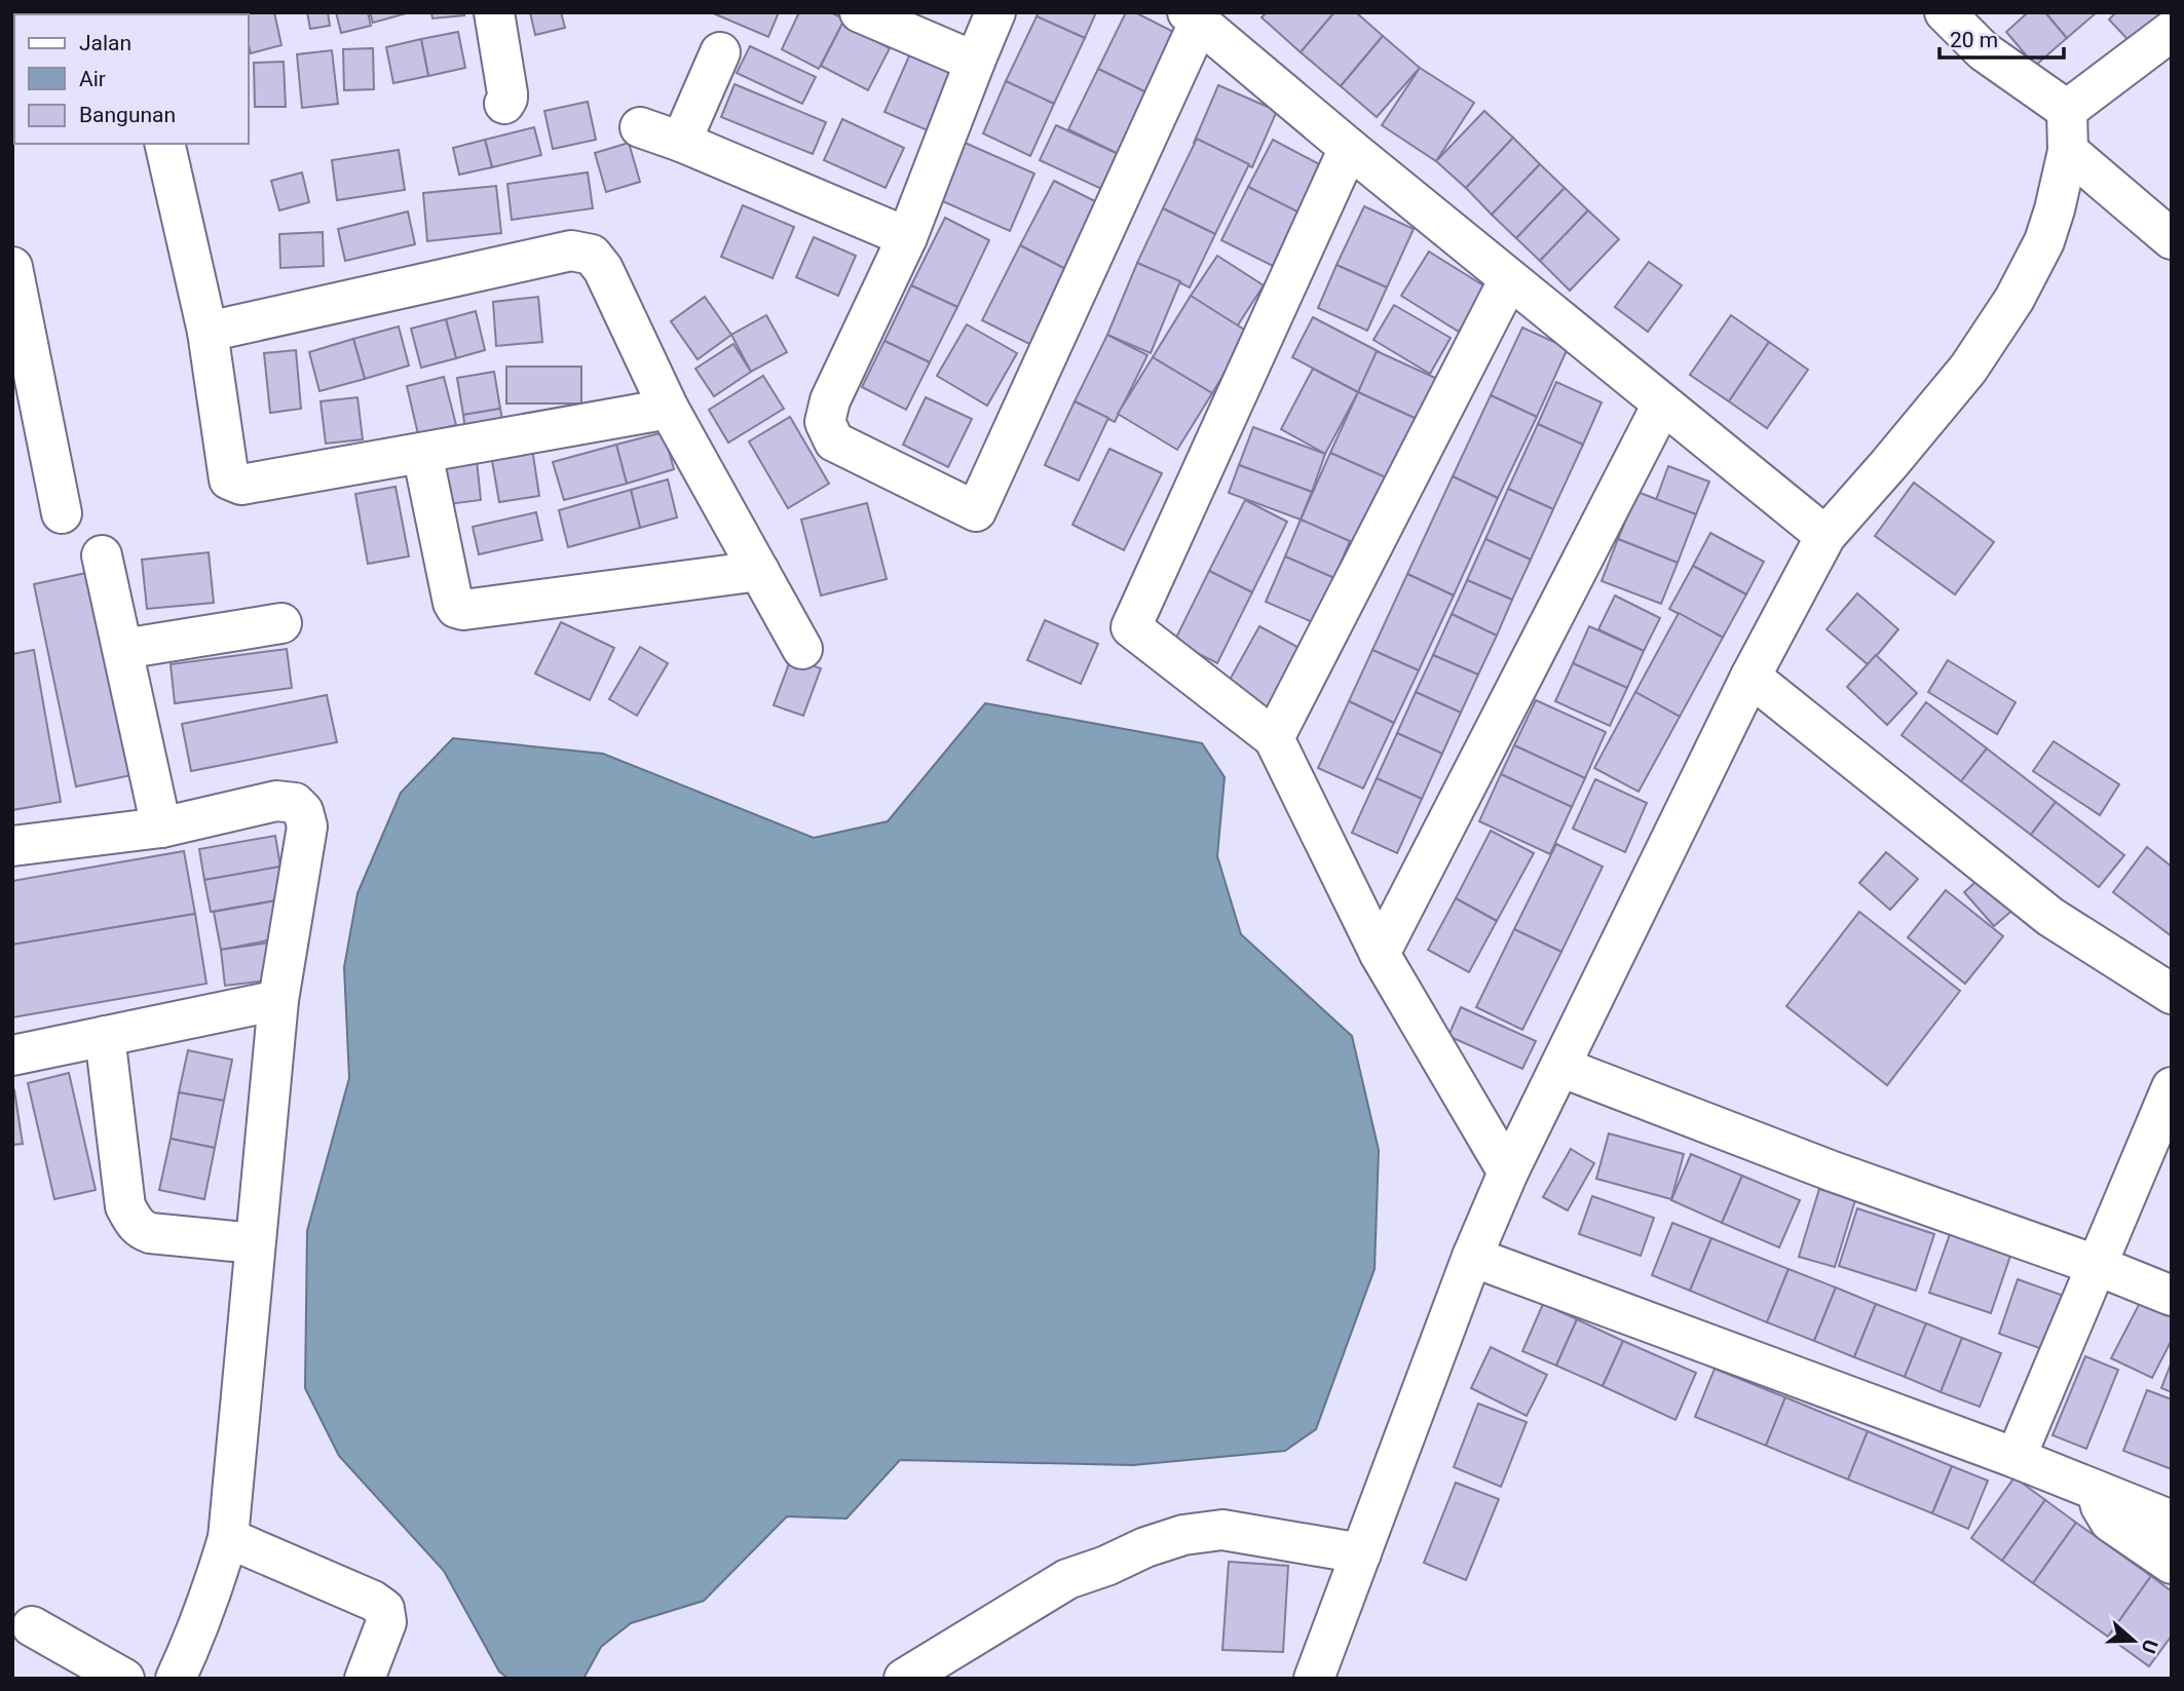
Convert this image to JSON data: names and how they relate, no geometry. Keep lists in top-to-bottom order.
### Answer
{
  "legend": ["Jalan", "Air", "Bangunan"],
  "scale_bar": "20 m",
  "north": "right"
}
